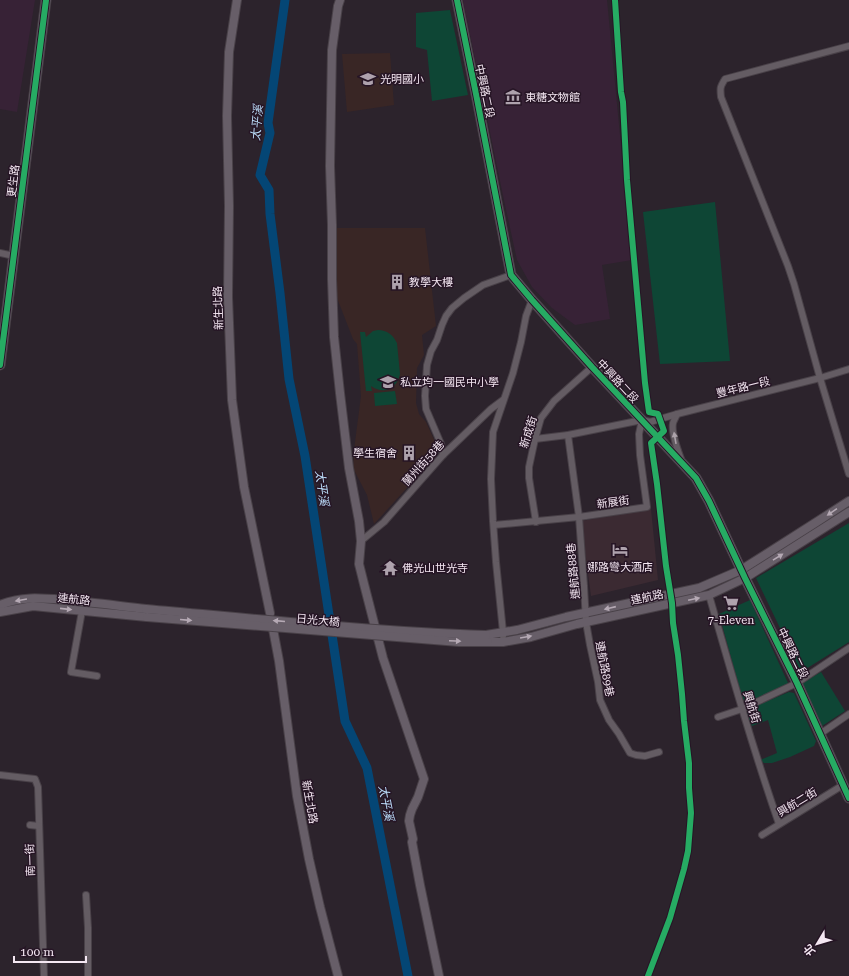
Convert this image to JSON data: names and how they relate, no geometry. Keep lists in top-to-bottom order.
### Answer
{
  "streets": {
    "main road": ["中興路二段", "更生路"],
    "street": [
      "新生北路",
      "豐年路一段",
      "新成街",
      "蘭州街58巷",
      "新展街",
      "連航路88巷",
      "連航路",
      "日光大橋",
      "連航路89巷",
      "興航街",
      "興航二街",
      "南一街"
    ]
  },
  "crossings": [
    ["中興路二段", "豐年路一段"],
    ["中興路二段", "新成街"],
    ["中興路二段", "新展街"],
    ["中興路二段", "連航路"],
    ["中興路二段", "興航二街"],
    ["豐年路一段", "新成街"],
    ["豐年路一段", "新展街"],
    ["豐年路一段", "連航路88巷"],
    ["新成街", "新展街"],
    ["新展街", "連航路88巷"],
    ["連航路88巷", "連航路"],
    ["連航路88巷", "連航路89巷"],
    ["連航路", "日光大橋"],
    ["連航路", "連航路89巷"],
    ["連航路", "興航街"],
    ["興航街", "興航二街"]
  ],
  "water": ["太平溪"],
  "places": {
    "school or university": ["光明國小", "私立均一國民中小學"],
    "museum": ["東糖文物館"],
    "building": ["教學大樓", "學生宿舍"],
    "hotel": ["娜路彎大酒店"],
    "temple": ["佛光山世光寺"],
    "supermarket": ["7-Eleven"]
  },
  "scale_bar": "100 m",
  "north": "bottom left"
}
